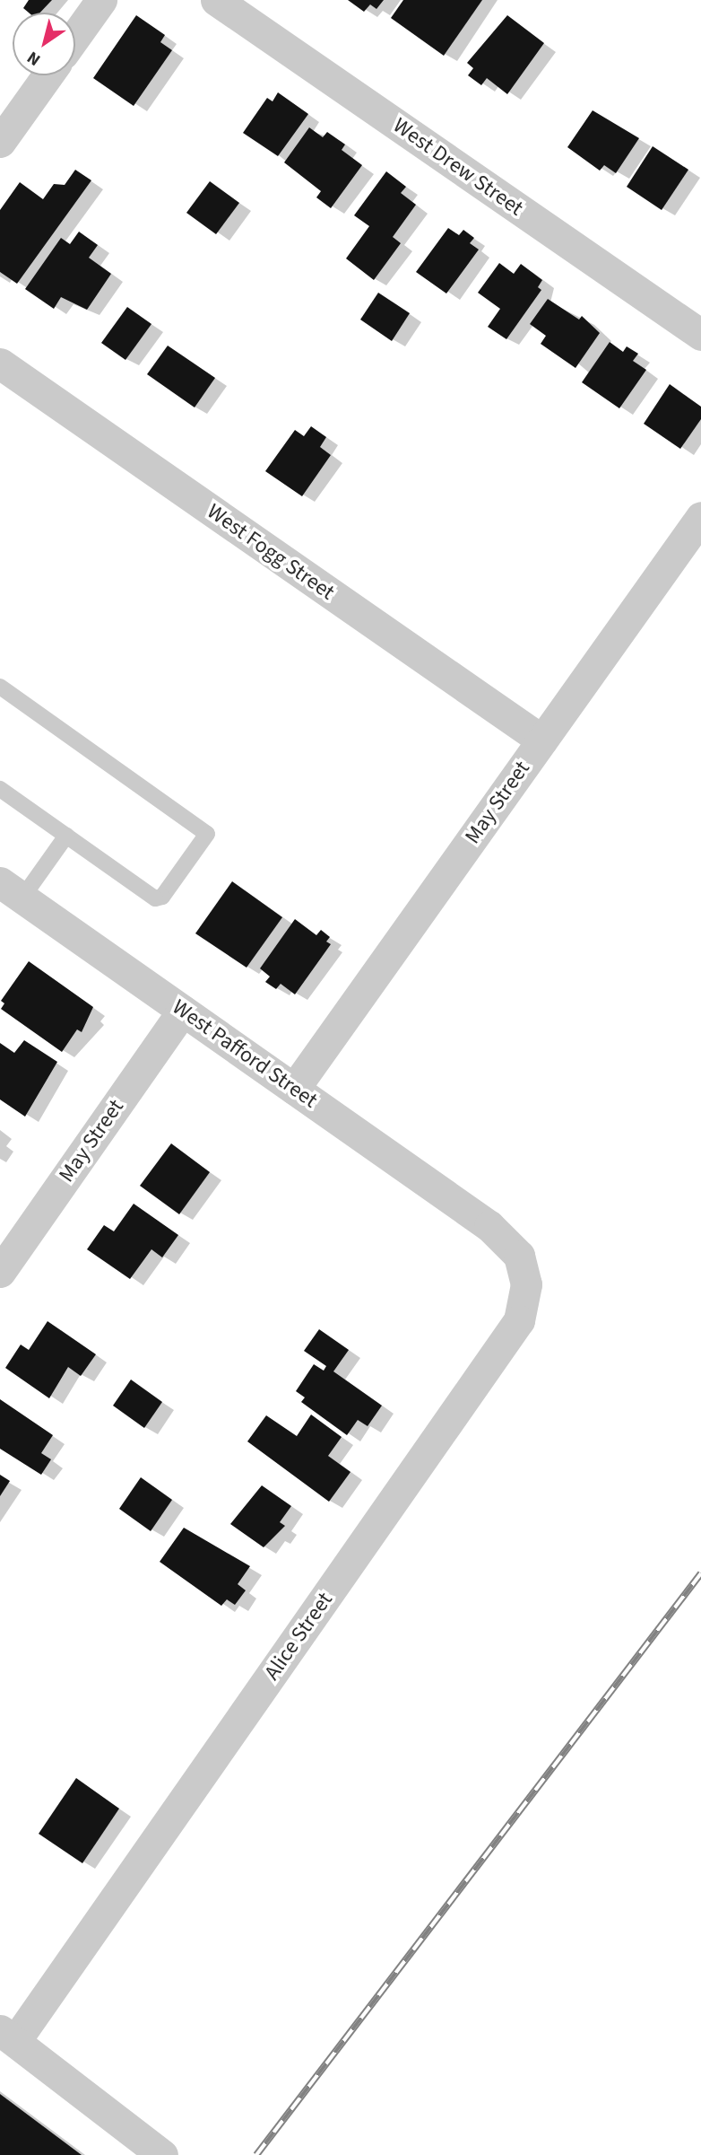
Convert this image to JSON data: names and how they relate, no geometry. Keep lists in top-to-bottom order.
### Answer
{
  "streets": {
    "street": [
      "West Drew Street",
      "West Fogg Street",
      "May Street",
      "West Pafford Street",
      "Alice Street"
    ]
  },
  "crossings": [
    ["West Fogg Street", "May Street"],
    ["May Street", "West Pafford Street"],
    ["West Pafford Street", "Alice Street"]
  ],
  "north": "bottom left"
}
